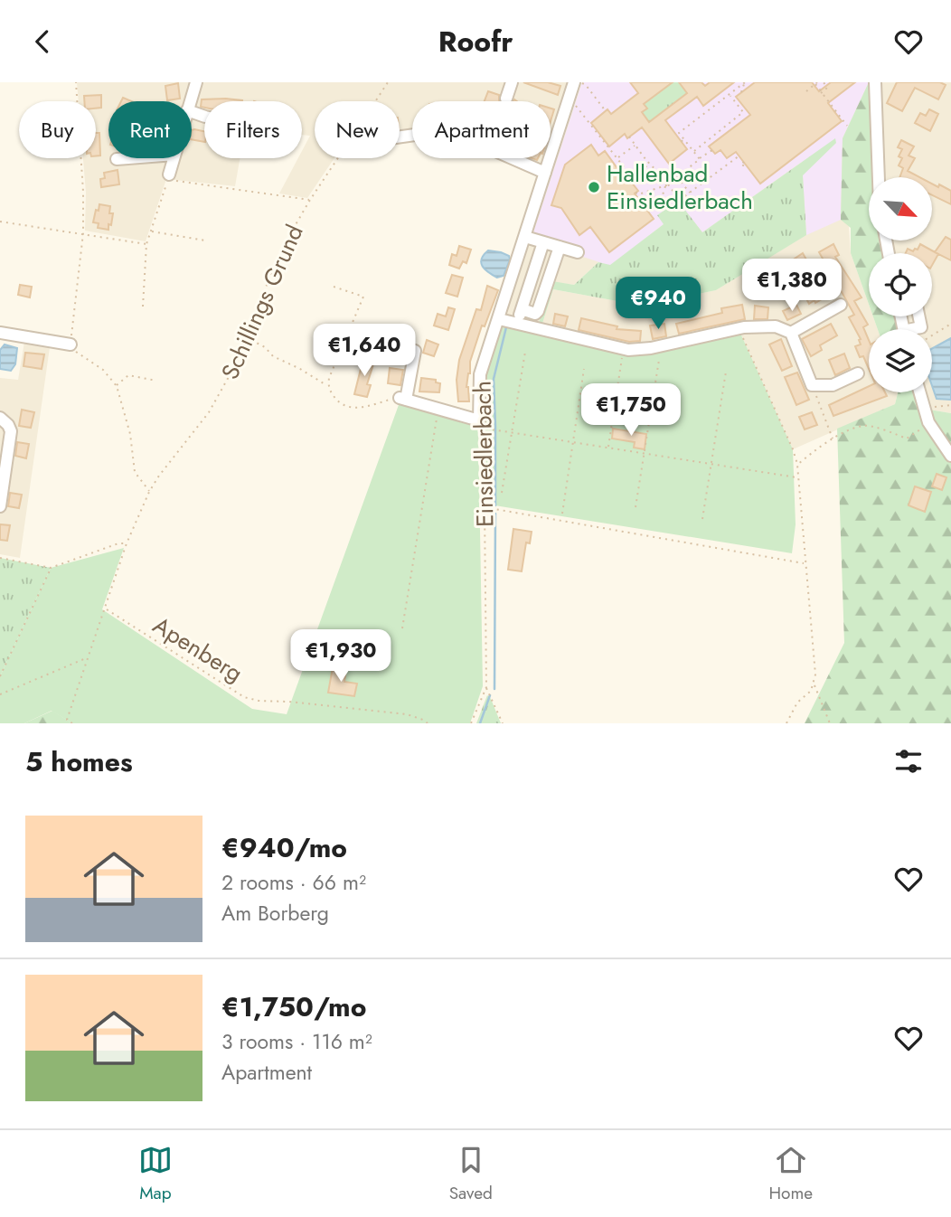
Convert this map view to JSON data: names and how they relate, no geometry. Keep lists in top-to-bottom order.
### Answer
{
  "streets": {
    "street": ["Einsiedlerbach"],
    "path": ["Schillings Grund", "Apenberg"]
  },
  "crossings": [
    ["Schillings Grund", "Apenberg"]
  ],
  "places": ["Hallenbad Einsiedlerbach"],
  "north": "bottom right",
  "page": {
    "header": "Roofr",
    "chip": [
      "Buy",
      "Rent",
      "Filters",
      "New",
      "Apartment"
    ],
    "price": [
      "€1,380",
      "€940",
      "€1,640",
      "€1,750",
      "€1,930"
    ],
    "heading": "5 homes",
    "list": [
      {
        "name": "€940/mo",
        "note": "2 rooms · 66 m² · Am Borberg"
      },
      {
        "name": "€1,750/mo",
        "note": "3 rooms · 116 m² · Apartment"
      }
    ],
    "tabs": ["Map", "Saved", "Home"]
  }
}
